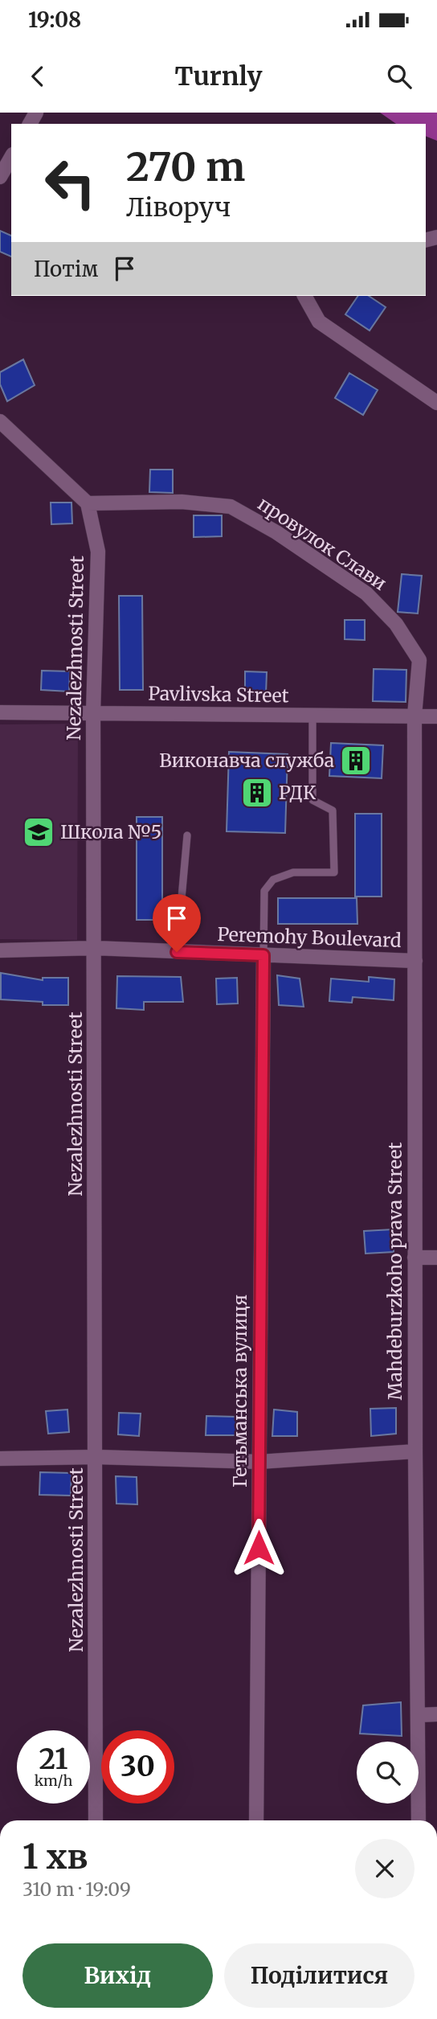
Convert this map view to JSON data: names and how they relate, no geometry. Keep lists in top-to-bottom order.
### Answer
{
  "streets": {
    "street": [
      "провулок Слави",
      "Nezalezhnosti Street",
      "Pavlivska Street",
      "Peremohy Boulevard",
      "Mahdeburzkoho prava Street",
      "Гетьманська вулиця"
    ]
  },
  "crossings": [
    ["провулок Слави", "Nezalezhnosti Street"],
    ["провулок Слави", "Pavlivska Street"],
    ["провулок Слави", "Mahdeburzkoho prava Street"],
    ["Nezalezhnosti Street", "Pavlivska Street"],
    ["Nezalezhnosti Street", "Peremohy Boulevard"],
    ["Pavlivska Street", "Mahdeburzkoho prava Street"],
    ["Peremohy Boulevard", "Mahdeburzkoho prava Street"],
    ["Peremohy Boulevard", "Гетьманська вулиця"]
  ],
  "places": {
    "building": ["Виконавча служба", "РДК"],
    "school or university": ["Школа №5"]
  },
  "page": {
    "status": "19:08",
    "header": "Turnly",
    "turn": ["270 m", "Ліворуч"],
    "then": "Потім",
    "speed": "21 km/h",
    "limit": "30",
    "heading": ["1 хв", "310 m · 19:09"],
    "buttons": ["Вихід", "Поділитися"]
  }
}
